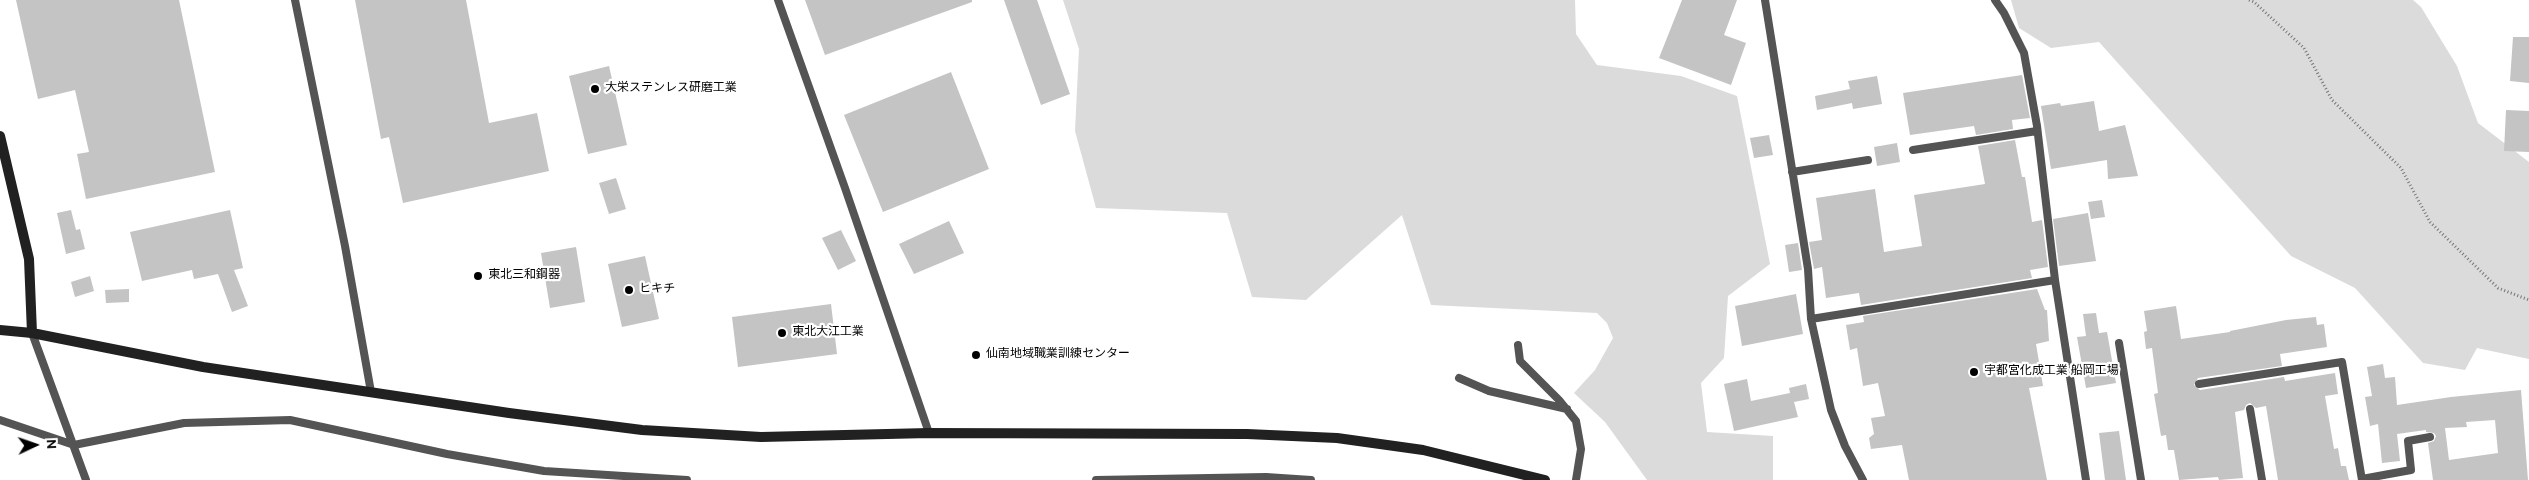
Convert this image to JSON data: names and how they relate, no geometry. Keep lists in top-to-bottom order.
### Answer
{
  "places": [
    "大栄ステンレス研磨工業",
    "東北三和鋼器",
    "ヒキチ",
    "東北大江工業",
    "仙南地域職業訓練センター",
    "宇都宮化成工業 船岡工場"
  ],
  "north": "right"
}
